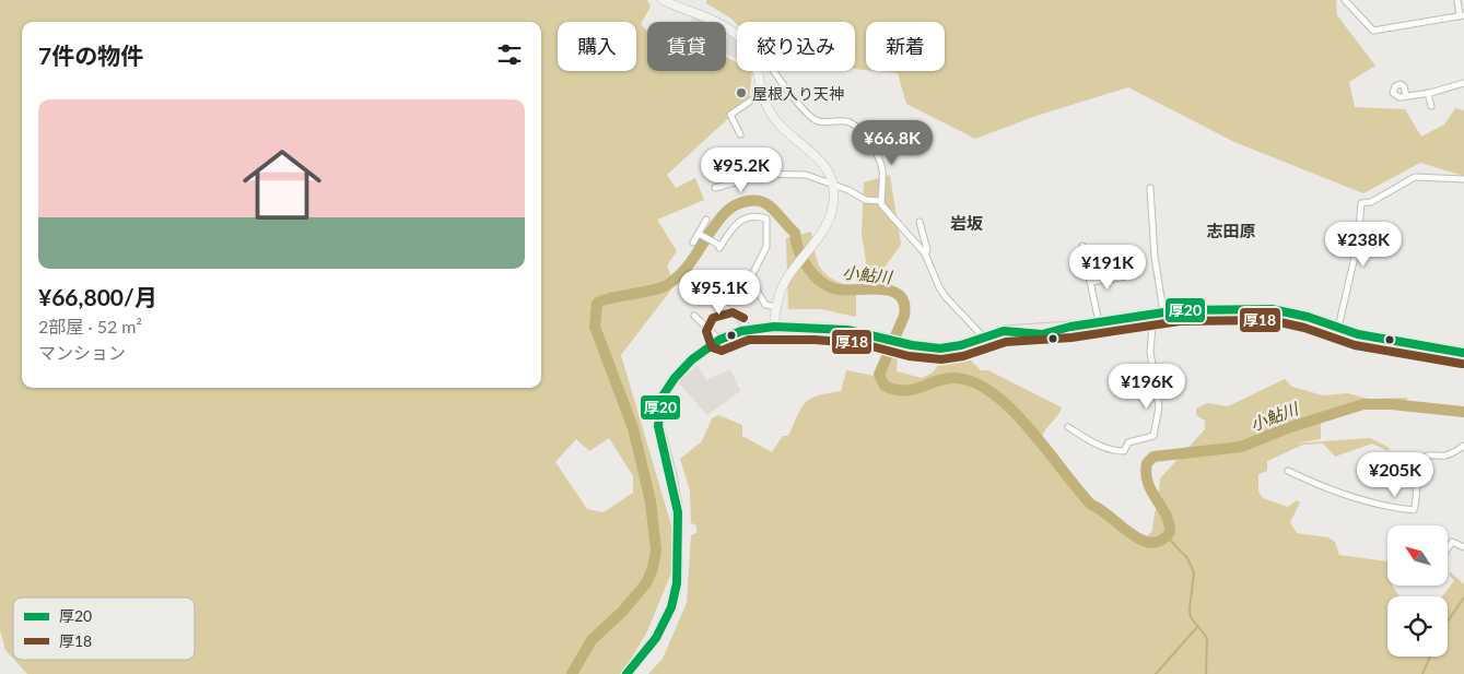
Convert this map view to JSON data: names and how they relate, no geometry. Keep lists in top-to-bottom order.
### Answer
{
  "districts": ["岩坂", "志田原"],
  "water": ["小鮎川"],
  "places": ["屋根入り天神"],
  "lines": ["transit line 厚20", "transit line 厚18"],
  "legend": ["厚20", "厚18"],
  "north": "top left",
  "page": {
    "chip": [
      "購入",
      "賃貸",
      "絞り込み",
      "新着"
    ],
    "heading": "7件の物件",
    "list": [
      {
        "name": "¥66,800/月",
        "note": "2部屋 · 52 m² · マンション"
      }
    ],
    "price": [
      "¥66.8K",
      "¥95.2K",
      "¥238K",
      "¥191K",
      "¥95.1K",
      "¥196K",
      "¥205K"
    ]
  }
}
